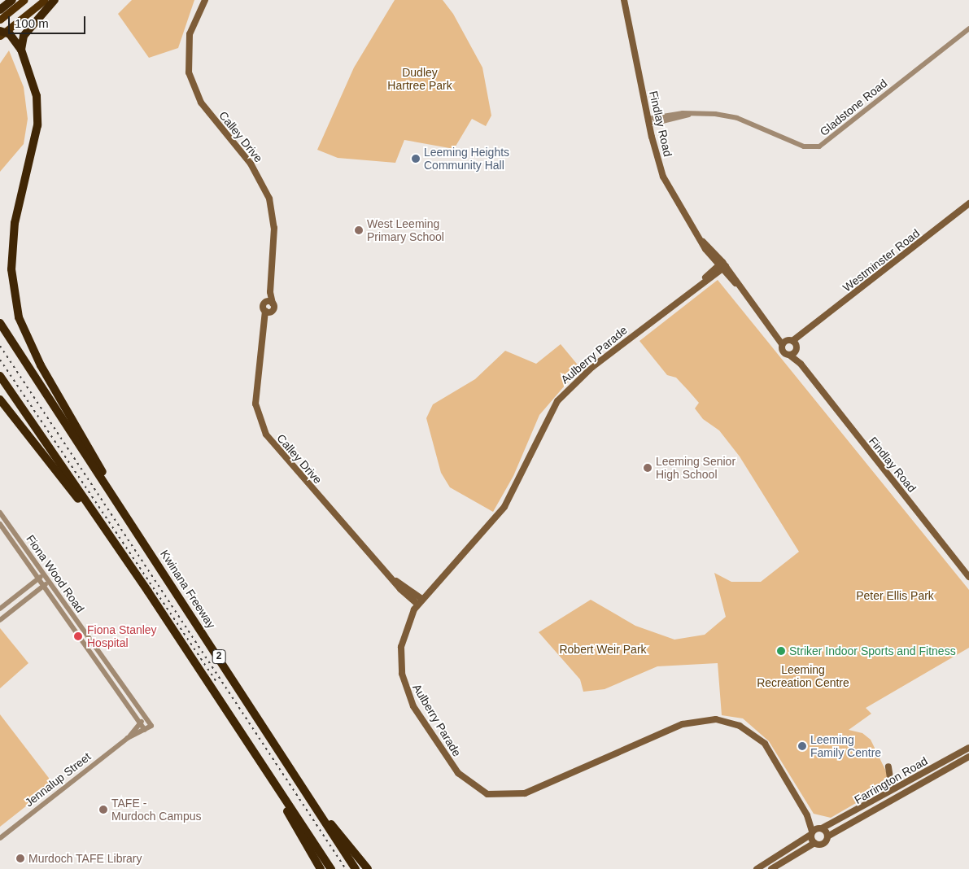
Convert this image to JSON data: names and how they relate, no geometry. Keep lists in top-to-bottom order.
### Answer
{
  "streets": {
    "highway": ["Kwinana Freeway", "2"],
    "main road": [
      "Findlay Road",
      "Calley Drive",
      "Westminster Road",
      "Aulberry Parade",
      "Farrington Road"
    ],
    "street": ["Gladstone Road", "Fiona Wood Road", "Jennalup Street"]
  },
  "crossings": [
    ["Gladstone Road", "Findlay Road"],
    ["Findlay Road", "Westminster Road"],
    ["Findlay Road", "Aulberry Parade"],
    ["Calley Drive", "Aulberry Parade"],
    ["Aulberry Parade", "Farrington Road"],
    ["Fiona Wood Road", "Jennalup Street"]
  ],
  "parks": [
    "Dudley Hartree Park",
    "Peter Ellis Park",
    "Robert Weir Park",
    "Leeming Recreation Centre"
  ],
  "places": [
    "Leeming Heights Community Hall",
    "West Leeming Primary School",
    "Leeming Senior High School",
    "Fiona Stanley Hospital",
    "Striker Indoor Sports and Fitness",
    "Leeming Family Centre",
    "TAFE - Murdoch Campus",
    "Murdoch TAFE Library"
  ],
  "scale_bar": "100 m"
}
